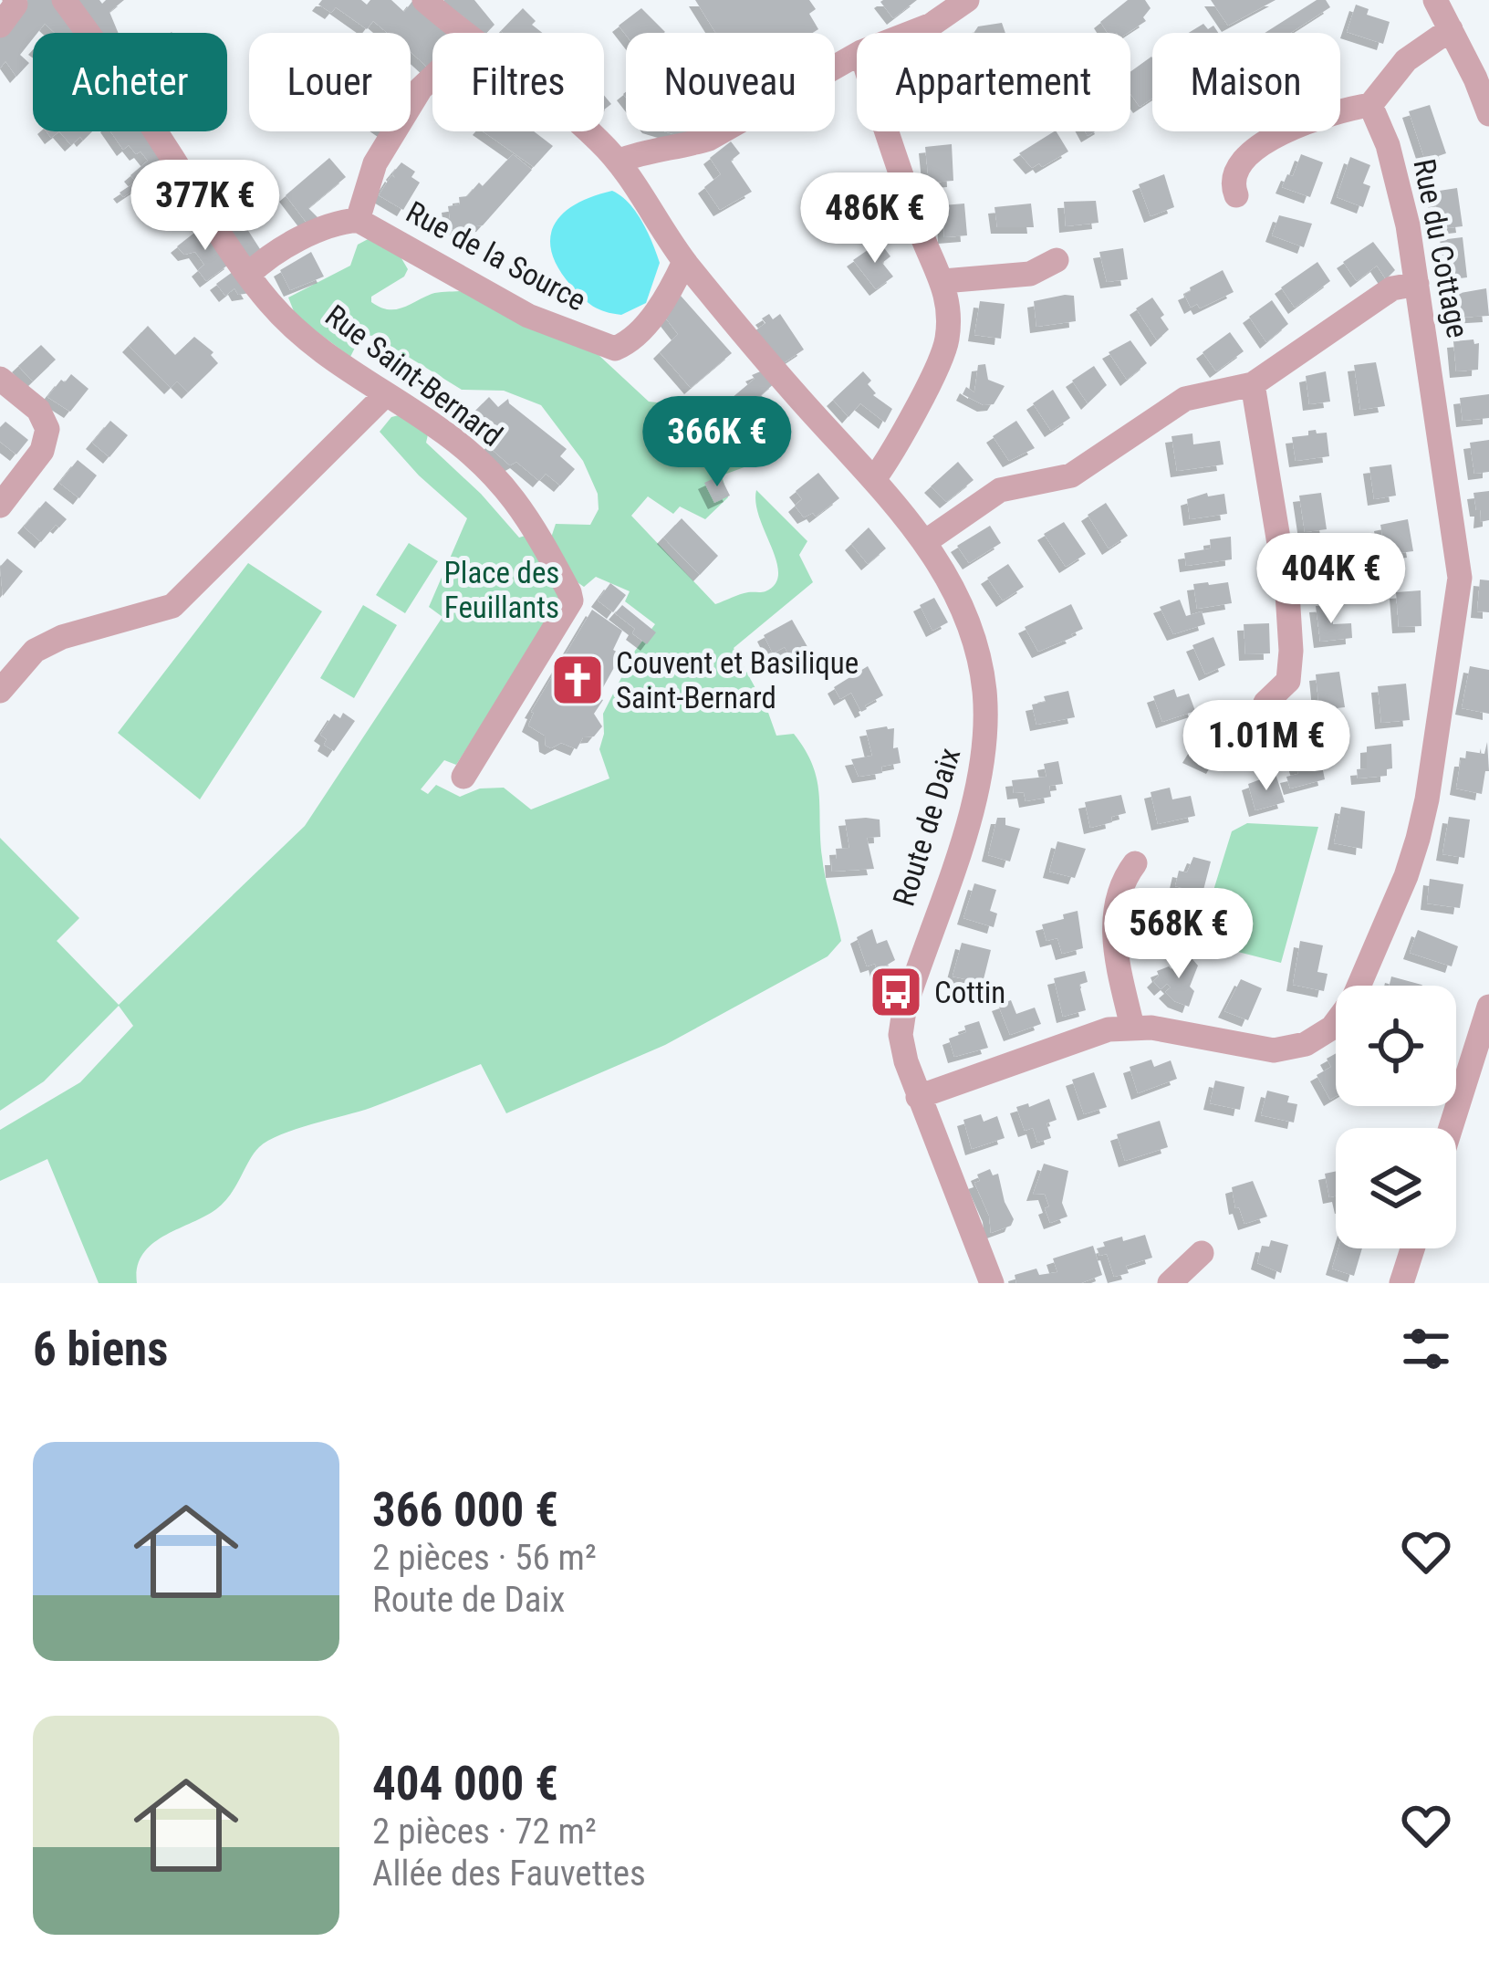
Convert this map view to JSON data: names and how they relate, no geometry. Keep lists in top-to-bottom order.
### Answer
{
  "streets": {
    "street": [
      "Rue du Cottage",
      "Rue de la Source",
      "Rue Saint-Bernard",
      "Route de Daix"
    ]
  },
  "crossings": [
    ["Rue du Cottage", "Route de Daix"],
    ["Rue de la Source", "Rue Saint-Bernard"],
    ["Rue de la Source", "Route de Daix"]
  ],
  "parks": ["Place des Feuillants"],
  "places": {
    "church": ["Couvent et Basilique Saint-Bernard"],
    "bus stop": ["Cottin"]
  },
  "page": {
    "chip": [
      "Acheter",
      "Louer",
      "Filtres",
      "Nouveau",
      "Appartement",
      "Maison"
    ],
    "price": [
      "377K €",
      "486K €",
      "366K €",
      "404K €",
      "1.01M €",
      "568K €"
    ],
    "heading": "6 biens",
    "list": [
      {
        "name": "366 000 €",
        "note": "2 pièces · 56 m² · Route de Daix"
      },
      {
        "name": "404 000 €",
        "note": "2 pièces · 72 m² · Allée des Fauvettes"
      }
    ]
  }
}
